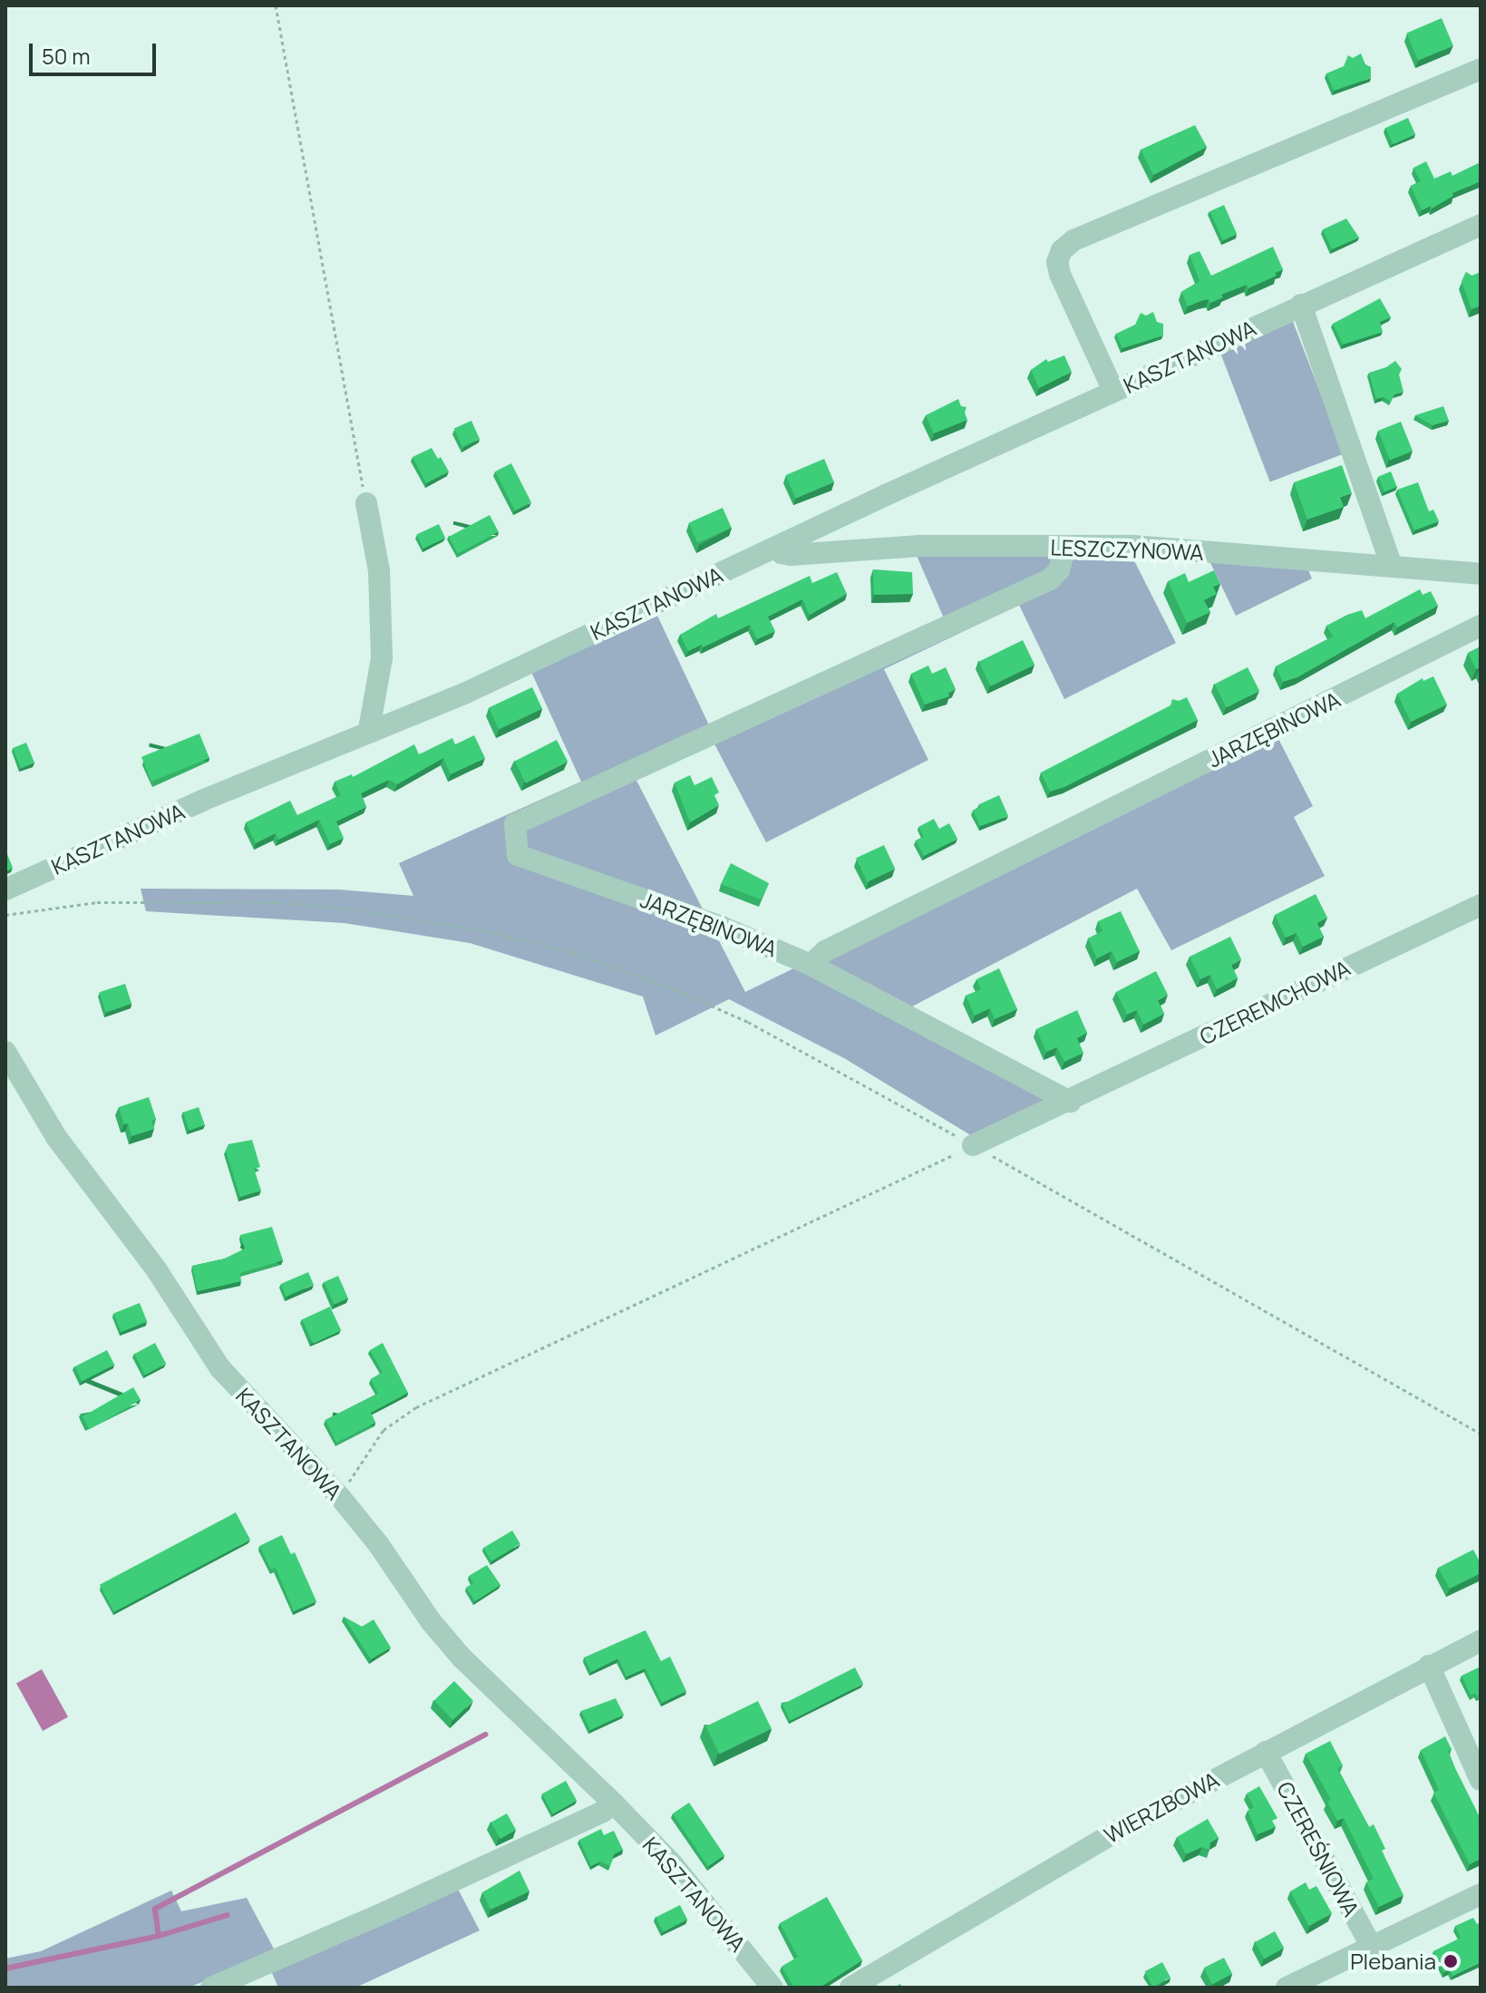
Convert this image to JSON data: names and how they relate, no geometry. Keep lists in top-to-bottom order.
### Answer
{
  "streets": {
    "street": [
      "KASZTANOWA",
      "LESZCZYNOWA",
      "JARZĘBINOWA",
      "CZEREMCHOWA",
      "WIERZBOWA",
      "CZEREŚNIOWA"
    ]
  },
  "crossings": [
    ["KASZTANOWA", "LESZCZYNOWA"],
    ["LESZCZYNOWA", "JARZĘBINOWA"],
    ["WIERZBOWA", "CZEREŚNIOWA"]
  ],
  "places": ["Plebania"],
  "scale_bar": "50 m"
}
